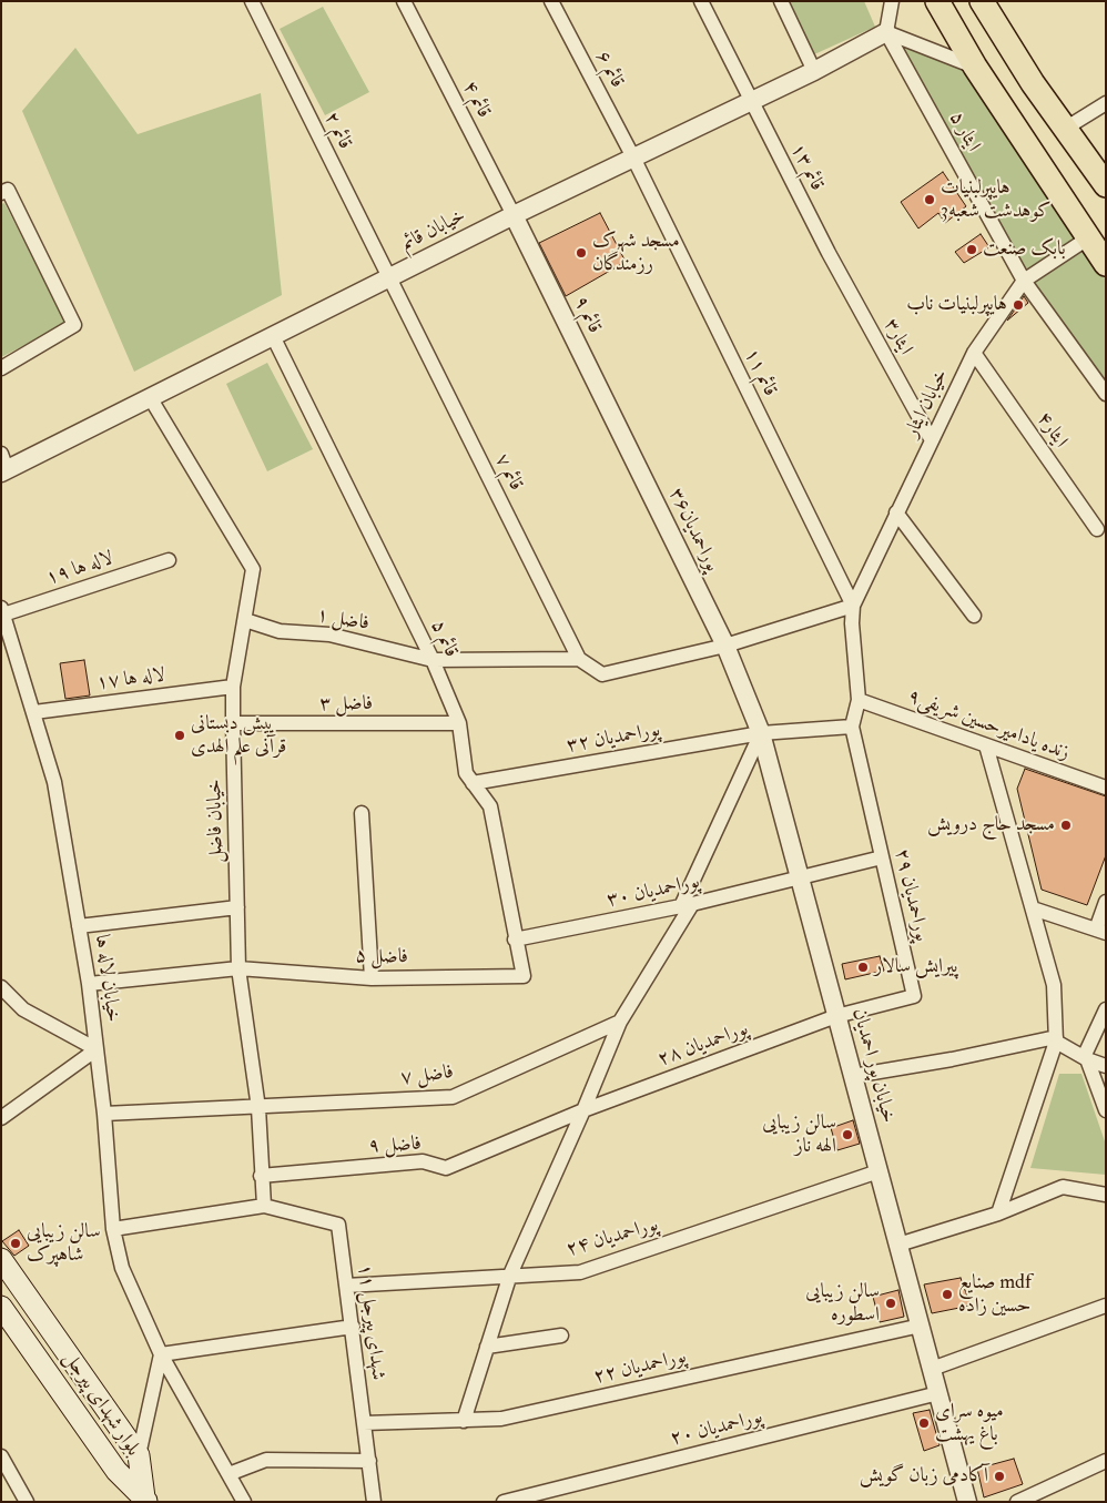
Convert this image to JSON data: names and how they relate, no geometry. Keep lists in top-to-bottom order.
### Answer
{
  "streets": {
    "main road": ["بلوار شهدای پیرجل"],
    "street": [
      "قائم ۶",
      "قائم ۴",
      "قائم ۲",
      "ایثار ۵",
      "قائم ۱۳",
      "خیابان قائم",
      "قائم ۹",
      "ایثار۳",
      "قائم ۱۱",
      "خیابان ایثار",
      "ایثار۴",
      "قائم ۷",
      "پوراحمدیان۳۶",
      "لاله ها ۱۹",
      "فاضل ۱",
      "قائم ۵",
      "لاله ها ۱۷",
      "فاضل ۳",
      "زنده یادامیرحسین شریفی۹",
      "پوراحمدیان ۳۲",
      "خیابان فاضل",
      "پوراحمدیان ۳۰",
      "پوراحمدیان ۲۹",
      "فاضل ۵",
      "خیابان لاله ها",
      "پوراحمدیان ۲۸",
      "خیابان پور احمدیان",
      "فاضل ۷",
      "فاضل ۹",
      "پوراحمدیان ۲۴",
      "شهدای پیرجل ۱۱",
      "پوراحمدیان ۲۲",
      "پوراحمدیان ۲۰"
    ]
  },
  "crossings": [
    ["قائم ۶", "خیابان قائم"],
    ["قائم ۶", "قائم ۱۱"],
    ["قائم ۴", "خیابان قائم"],
    ["قائم ۴", "قائم ۹"],
    ["قائم ۲", "خیابان قائم"],
    ["قائم ۲", "قائم ۷"],
    ["ایثار ۵", "خیابان قائم"],
    ["ایثار ۵", "خیابان ایثار"],
    ["قائم ۱۳", "خیابان قائم"],
    ["قائم ۱۳", "ایثار۳"],
    ["خیابان قائم", "قائم ۹"],
    ["خیابان قائم", "قائم ۱۱"],
    ["خیابان قائم", "قائم ۷"],
    ["خیابان قائم", "قائم ۵"],
    ["خیابان قائم", "خیابان فاضل"],
    ["قائم ۹", "پوراحمدیان۳۶"],
    ["ایثار۳", "خیابان ایثار"],
    ["قائم ۱۱", "خیابان ایثار"],
    ["خیابان ایثار", "ایثار۴"],
    ["خیابان ایثار", "زنده یادامیرحسین شریفی۹"],
    ["خیابان ایثار", "پوراحمدیان ۳۲"],
    ["خیابان ایثار", "پوراحمدیان ۲۹"],
    ["قائم ۷", "پوراحمدیان۳۶"],
    ["قائم ۷", "فاضل ۱"],
    ["قائم ۷", "خیابان پور احمدیان"],
    ["پوراحمدیان۳۶", "خیابان پور احمدیان"],
    ["لاله ها ۱۹", "خیابان لاله ها"],
    ["فاضل ۱", "قائم ۵"],
    ["فاضل ۱", "خیابان فاضل"],
    ["قائم ۵", "فاضل ۳"],
    ["قائم ۵", "پوراحمدیان ۳۲"],
    ["قائم ۵", "پوراحمدیان ۳۰"],
    ["قائم ۵", "فاضل ۵"],
    ["لاله ها ۱۷", "خیابان فاضل"],
    ["لاله ها ۱۷", "خیابان لاله ها"],
    ["فاضل ۳", "خیابان فاضل"],
    ["پوراحمدیان ۳۲", "پوراحمدیان ۲۹"],
    ["پوراحمدیان ۳۲", "خیابان پور احمدیان"],
    ["خیابان فاضل", "فاضل ۵"],
    ["خیابان فاضل", "فاضل ۷"],
    ["خیابان فاضل", "فاضل ۹"],
    ["خیابان فاضل", "شهدای پیرجل ۱۱"],
    ["پوراحمدیان ۳۰", "پوراحمدیان ۲۹"],
    ["پوراحمدیان ۳۰", "خیابان پور احمدیان"],
    ["پوراحمدیان ۲۹", "پوراحمدیان ۲۸"],
    ["پوراحمدیان ۲۹", "خیابان پور احمدیان"],
    ["فاضل ۵", "خیابان لاله ها"],
    ["خیابان لاله ها", "فاضل ۷"],
    ["پوراحمدیان ۲۸", "خیابان پور احمدیان"],
    ["پوراحمدیان ۲۸", "فاضل ۹"],
    ["خیابان پور احمدیان", "پوراحمدیان ۲۴"],
    ["خیابان پور احمدیان", "پوراحمدیان ۲۲"],
    ["خیابان پور احمدیان", "پوراحمدیان ۲۰"],
    ["پوراحمدیان ۲۴", "شهدای پیرجل ۱۱"],
    ["شهدای پیرجل ۱۱", "پوراحمدیان ۲۲"]
  ],
  "places": [
    "هایپرلبنیات کوهدشت شعبه3",
    "بابک صنعت",
    "مسجد شهرک رزمندگان",
    "هایپرلبنیات ناب",
    "پیش دبستانی قرآنی علم الهدی",
    "مسجد حاج درویش",
    "پیرایش سالار",
    "سالن زیبایی الهه ناز",
    "سالن زیبایی شاهپرک",
    "صنایع mdf حسین زاده",
    "سالن زیبایی اسطوره",
    "میوه سرای باغ یهشت",
    "آکادمی زبان گویش"
  ]
}
